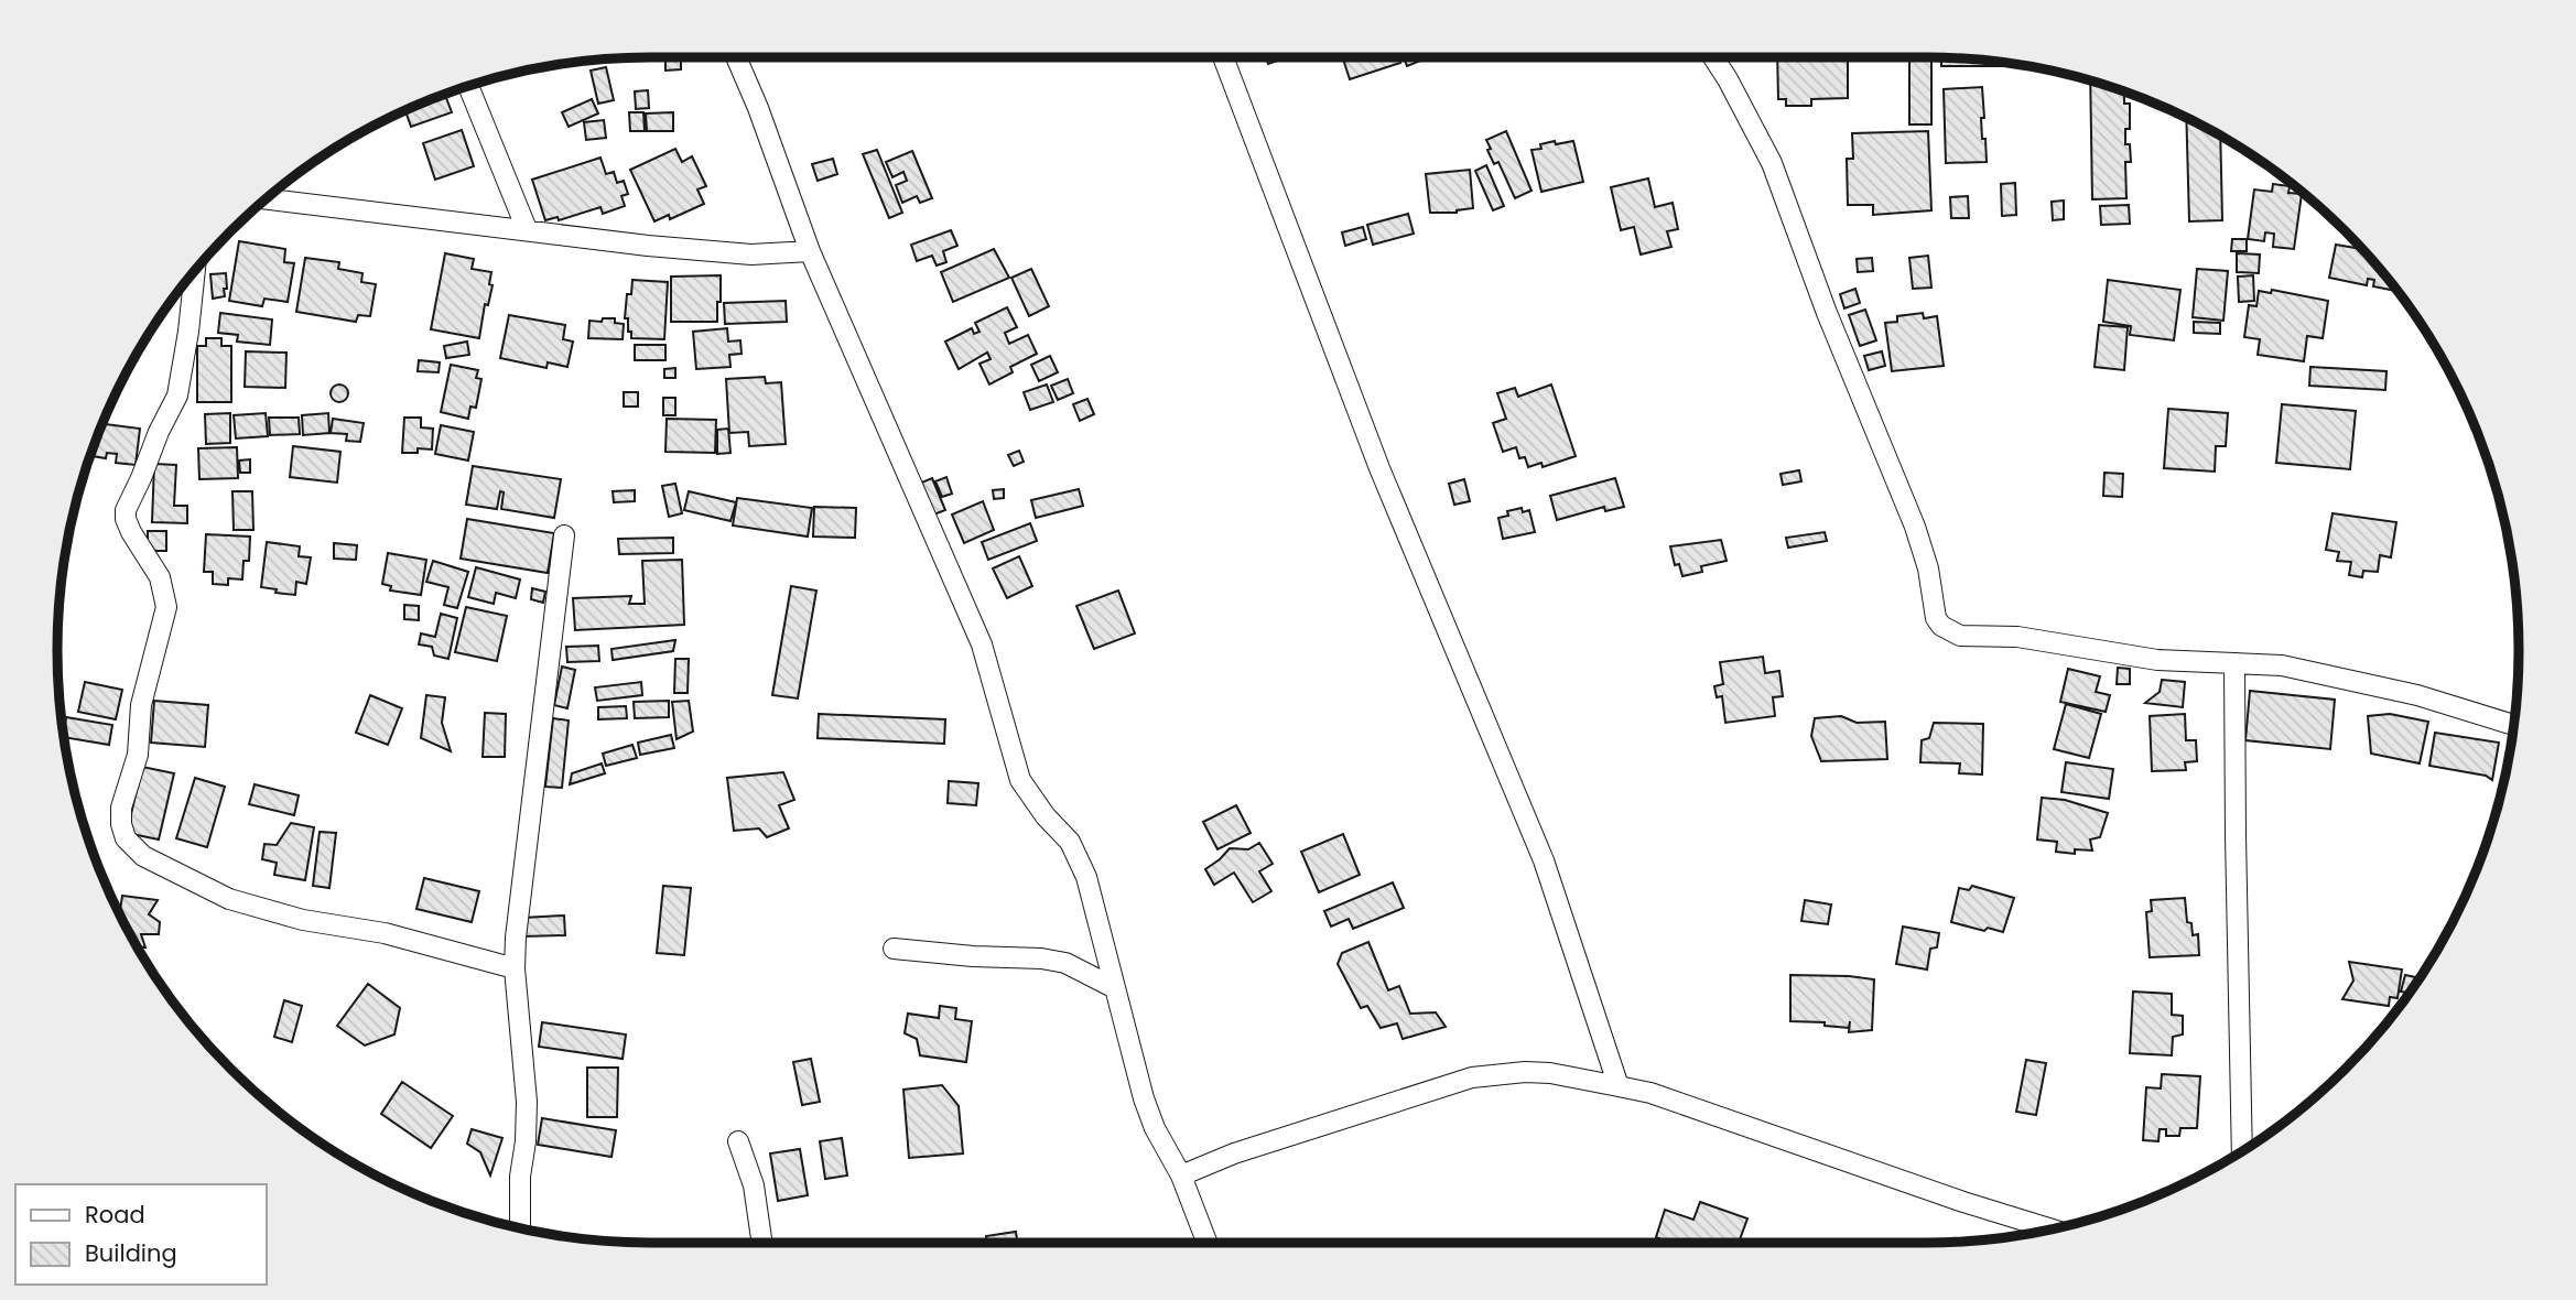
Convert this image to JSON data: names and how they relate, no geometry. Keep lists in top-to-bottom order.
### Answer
{
  "legend": ["Road", "Building"]
}
